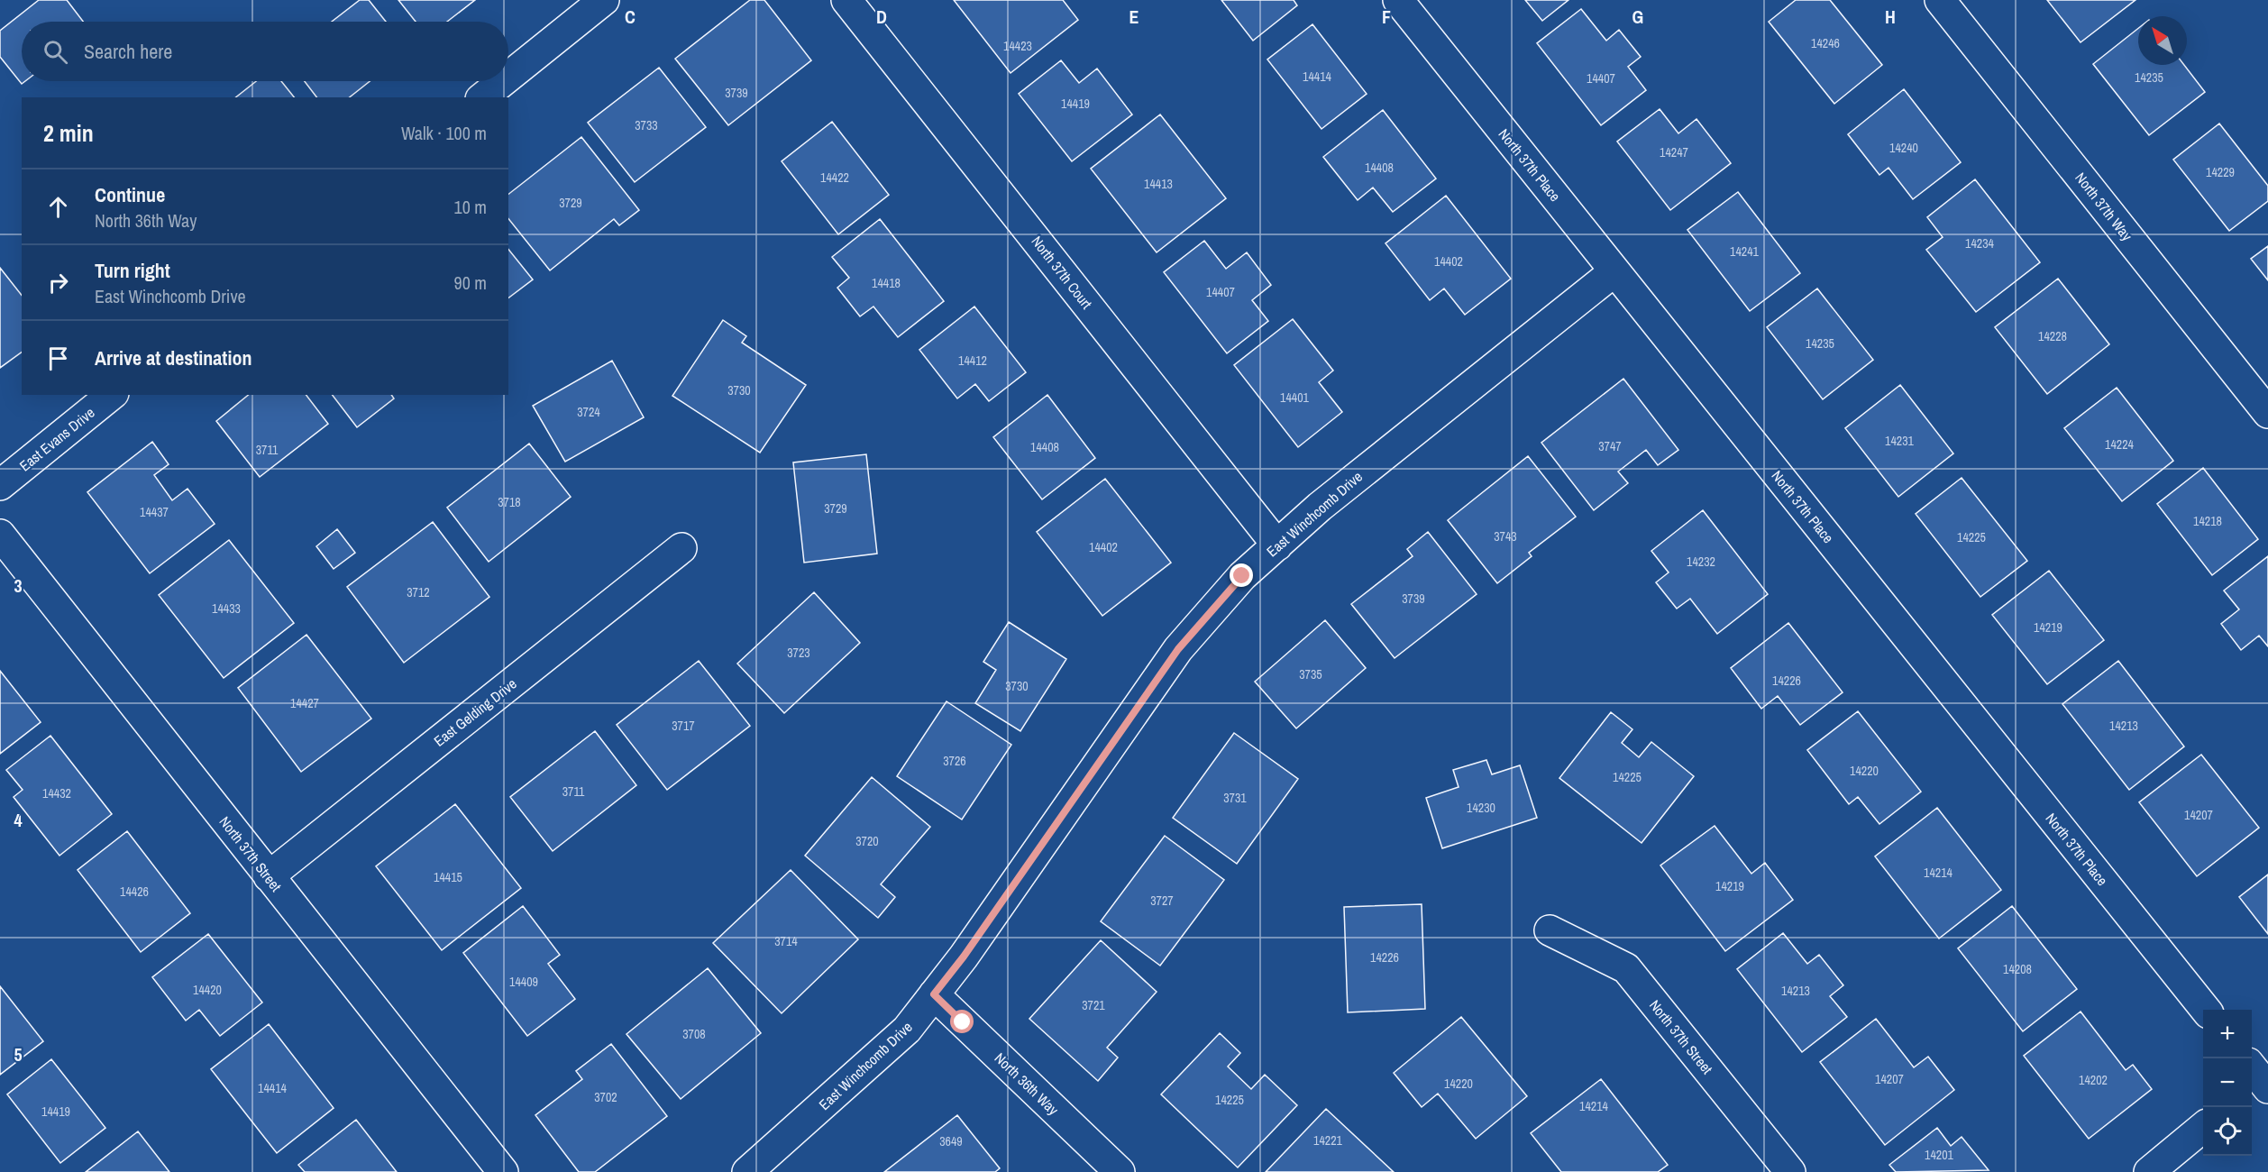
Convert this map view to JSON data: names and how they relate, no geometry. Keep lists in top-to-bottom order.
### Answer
{
  "streets": {
    "street": [
      "North 37th Place",
      "North 37th Way",
      "North 37th Court",
      "East Evans Drive",
      "East Winchcomb Drive",
      "East Gelding Drive",
      "North 37th Street",
      "North 36th Way"
    ]
  },
  "crossings": [
    ["North 37th Place", "East Winchcomb Drive"],
    ["North 37th Court", "East Winchcomb Drive"],
    ["East Winchcomb Drive", "North 36th Way"],
    ["East Gelding Drive", "North 37th Street"]
  ],
  "house_numbers": [
    "14246",
    "14423",
    "14414",
    "14235",
    "14407",
    "3739",
    "14419",
    "3733",
    "14240",
    "14247",
    "14408",
    "14229",
    "14422",
    "14413",
    "3729",
    "14234",
    "14241",
    "14402",
    "14418",
    "14407",
    "14228",
    "14235",
    "14412",
    "3730",
    "14401",
    "3724",
    "14231",
    "14224",
    "3747",
    "14408",
    "3711",
    "3718",
    "3729",
    "14437",
    "14218",
    "3743",
    "14225",
    "14402",
    "14232",
    "3712",
    "3739",
    "14433",
    "14219",
    "3723",
    "3735",
    "14226",
    "3730",
    "14427",
    "3717",
    "14213",
    "3726",
    "14220",
    "14225",
    "3711",
    "14432",
    "3731",
    "14230",
    "14207",
    "3720",
    "14214",
    "14415",
    "14219",
    "14426",
    "3727",
    "3714",
    "14226",
    "14208",
    "14409",
    "14420",
    "14213",
    "3721",
    "3708",
    "14207",
    "14202",
    "14220",
    "14414",
    "3702",
    "14225",
    "14214",
    "14419",
    "14221",
    "3649",
    "14201"
  ],
  "north": "top left",
  "page": {
    "search": "Search here",
    "heading": ["2 min", "Walk · 100 m"],
    "list": [
      ["Continue", "North 36th Way", "10 m"],
      ["Turn right", "East Winchcomb Drive", "90 m"],
      "Arrive at destination"
    ],
    "map_buttons": ["+", "−"]
  },
  "grid": {
    "columns": [
      "C",
      "D",
      "E",
      "F",
      "G",
      "H"
    ],
    "rows": ["3", "4", "5"]
  }
}
